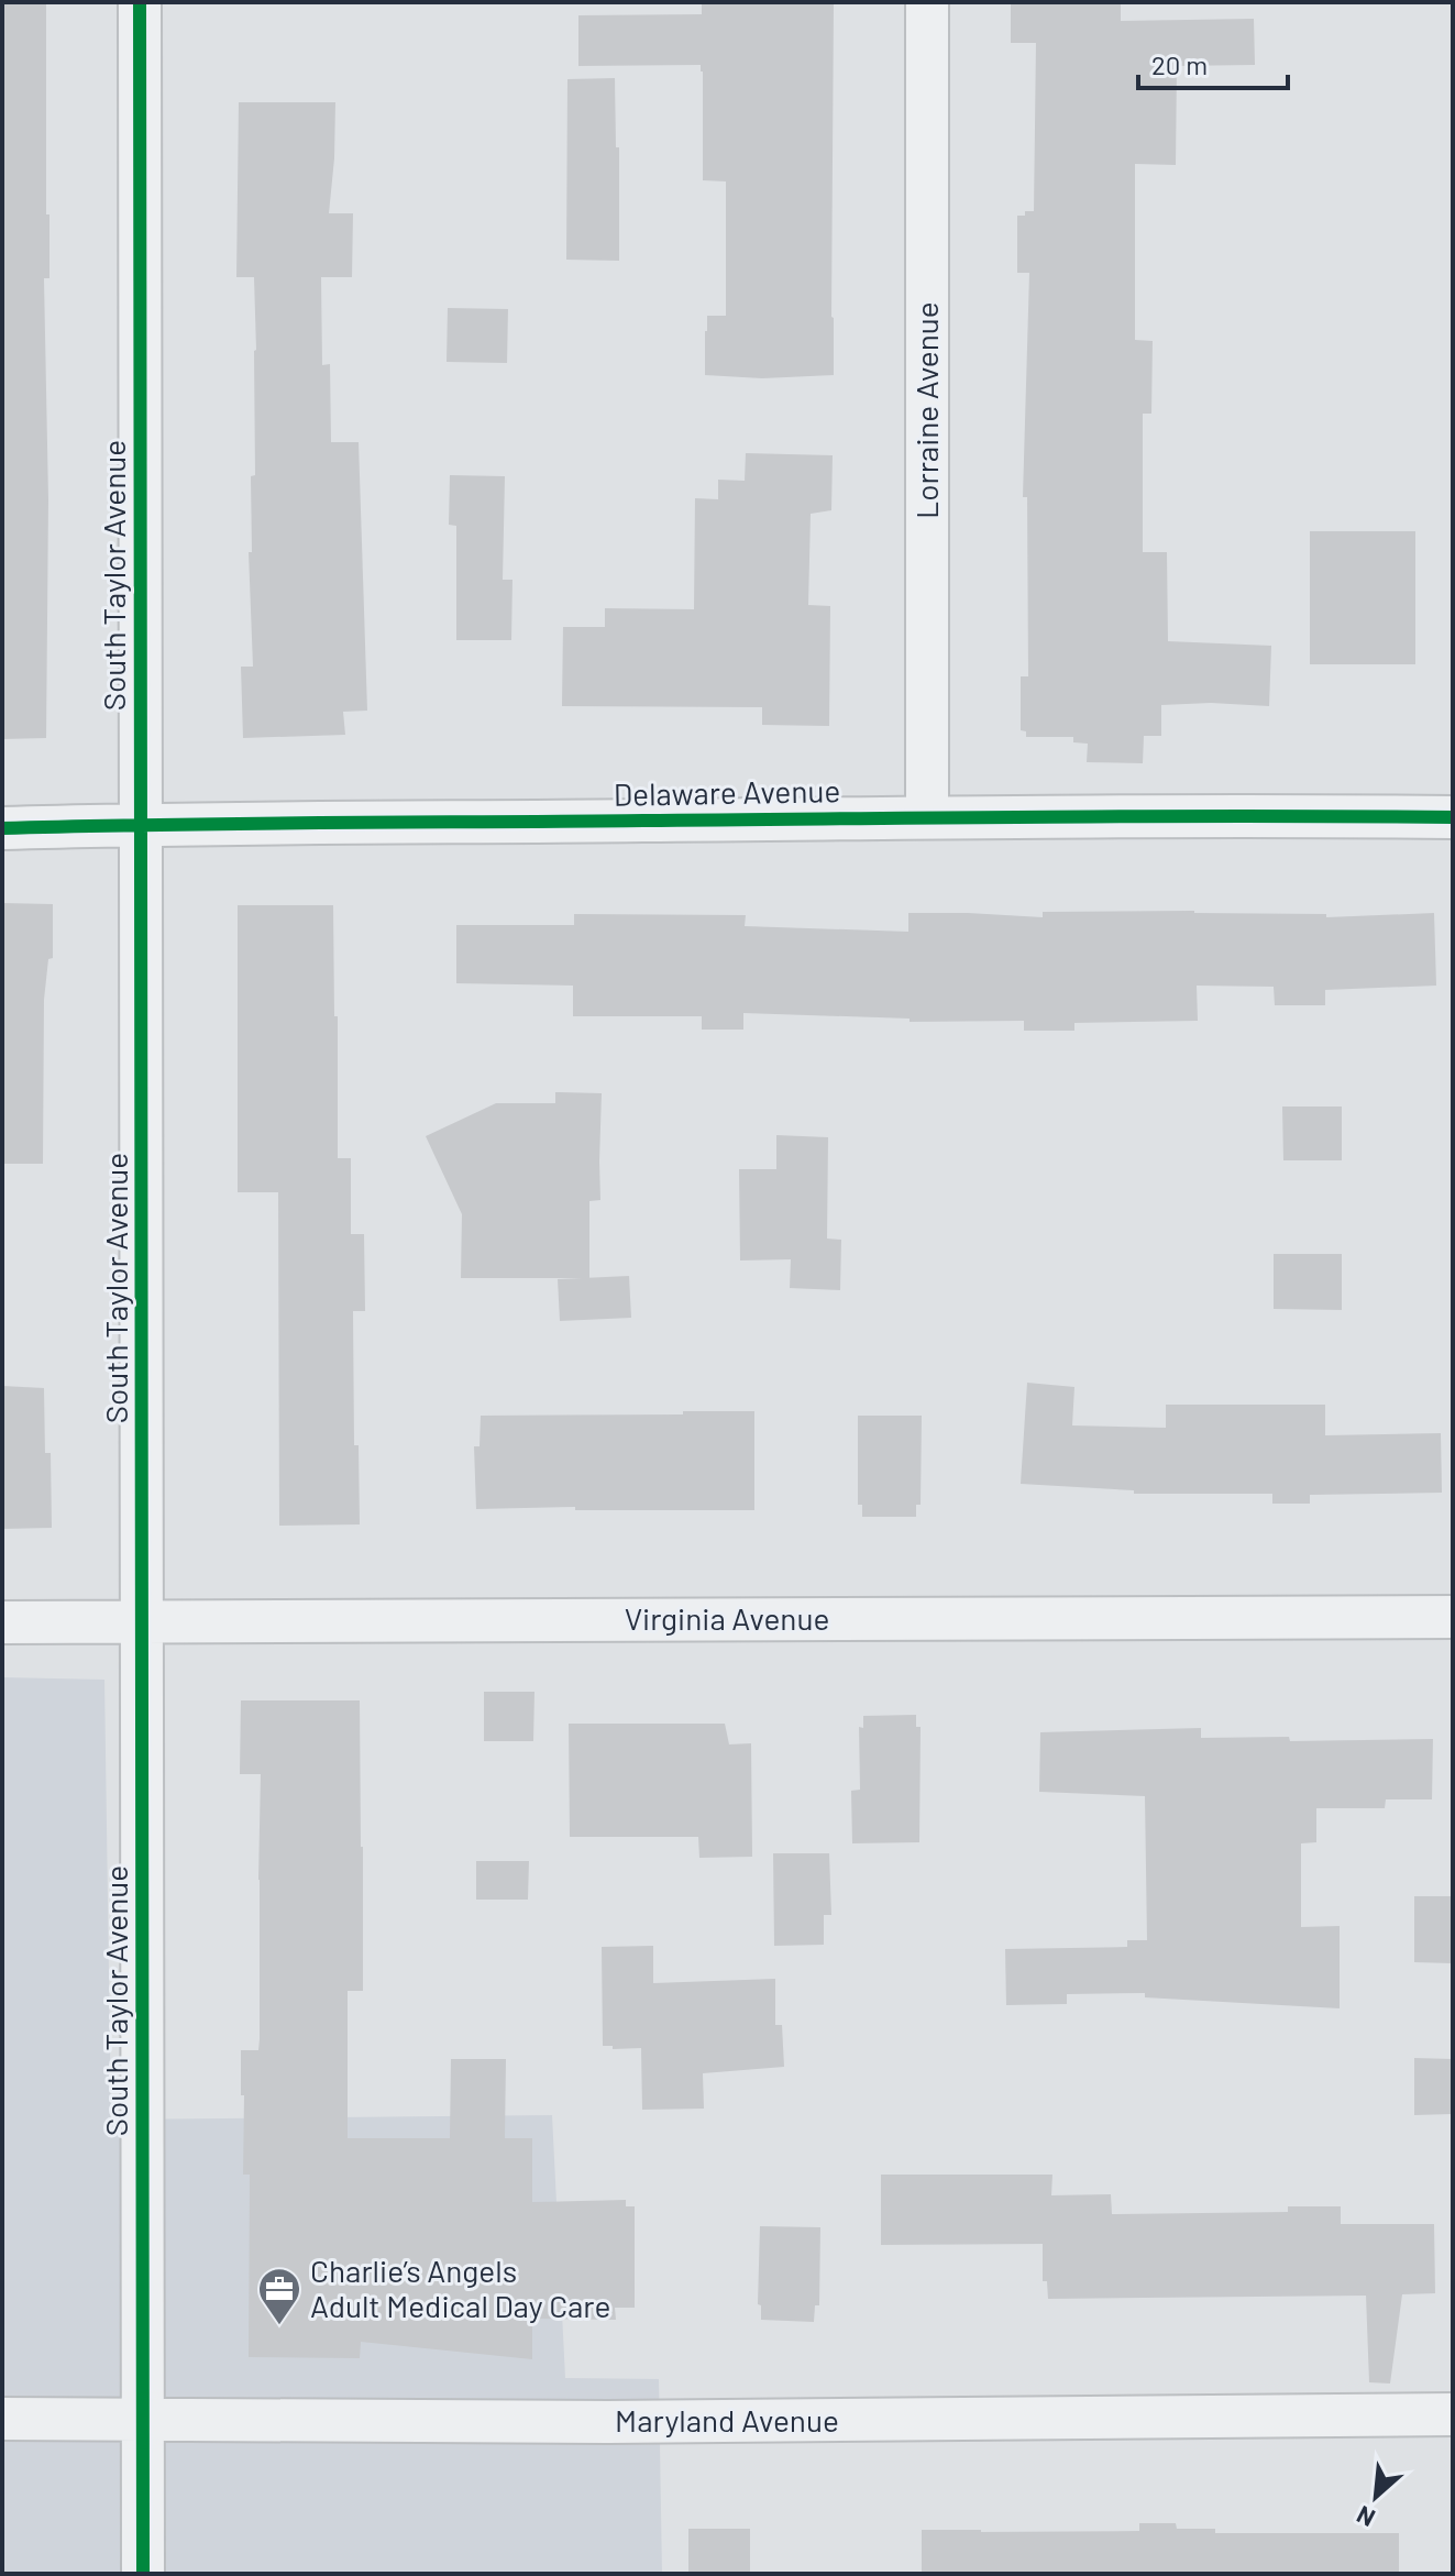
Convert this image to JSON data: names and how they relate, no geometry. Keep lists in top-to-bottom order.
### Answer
{
  "streets": {
    "street": [
      "Lorraine Avenue",
      "South Taylor Avenue",
      "Delaware Avenue",
      "Virginia Avenue",
      "Maryland Avenue"
    ]
  },
  "crossings": [
    ["Lorraine Avenue", "Delaware Avenue"],
    ["South Taylor Avenue", "Delaware Avenue"],
    ["South Taylor Avenue", "Virginia Avenue"],
    ["South Taylor Avenue", "Maryland Avenue"]
  ],
  "places": {
    "office": ["Charlie’s Angels Adult Medical Day Care"]
  },
  "scale_bar": "20 m",
  "north": "bottom left"
}
